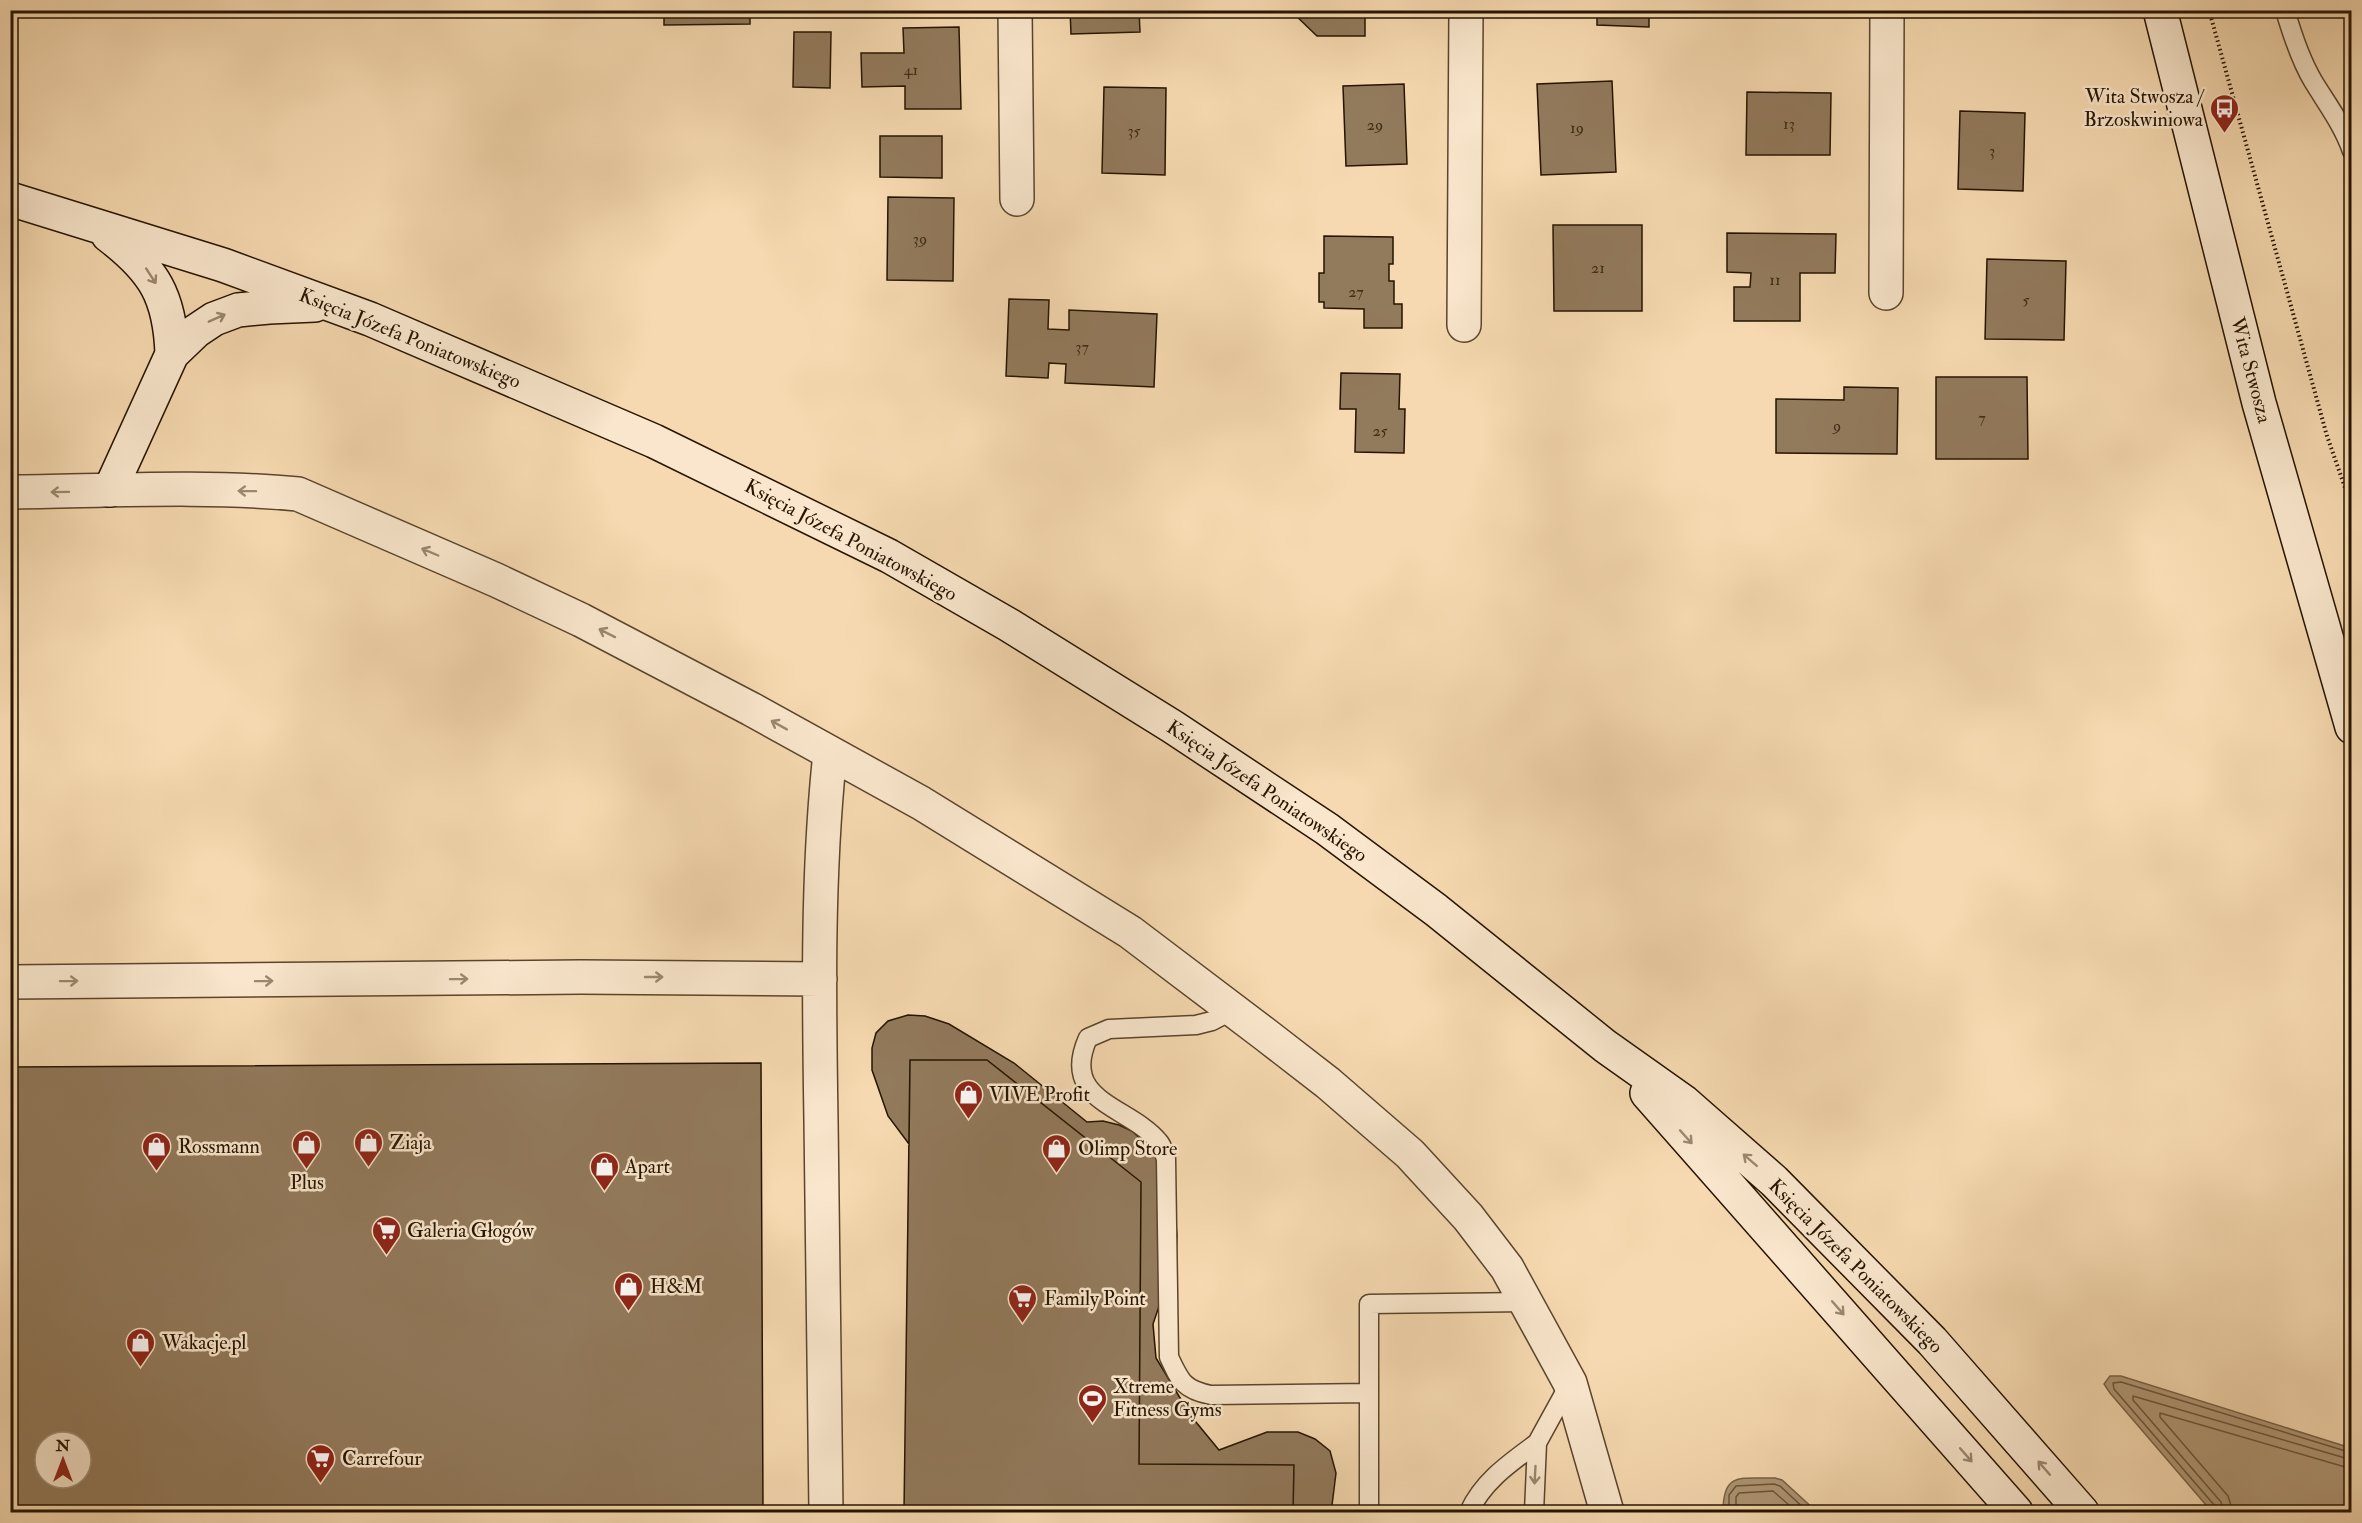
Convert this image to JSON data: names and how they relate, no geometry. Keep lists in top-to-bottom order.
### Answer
{
  "streets": {
    "street": ["Księcia Józefa Poniatowskiego", "Wita Stwosza"]
  },
  "places": {
    "bus stop": ["Wita Stwosza / Brzoskwiniowa"],
    "shop": [
      "VIVE Profit",
      "Ziaja",
      "Plus",
      "Rossmann",
      "Olimp Store",
      "Apart",
      "H&M",
      "Wakacje.pl"
    ],
    "supermarket": ["Galeria Głogów", "Family Point", "Carrefour"],
    "sports": ["Xtreme Fitness Gyms"]
  },
  "house_numbers": [
    "41",
    "13",
    "29",
    "19",
    "35",
    "3",
    "39",
    "21",
    "11",
    "27",
    "5",
    "37",
    "7",
    "9",
    "25"
  ],
  "north": "top"
}
